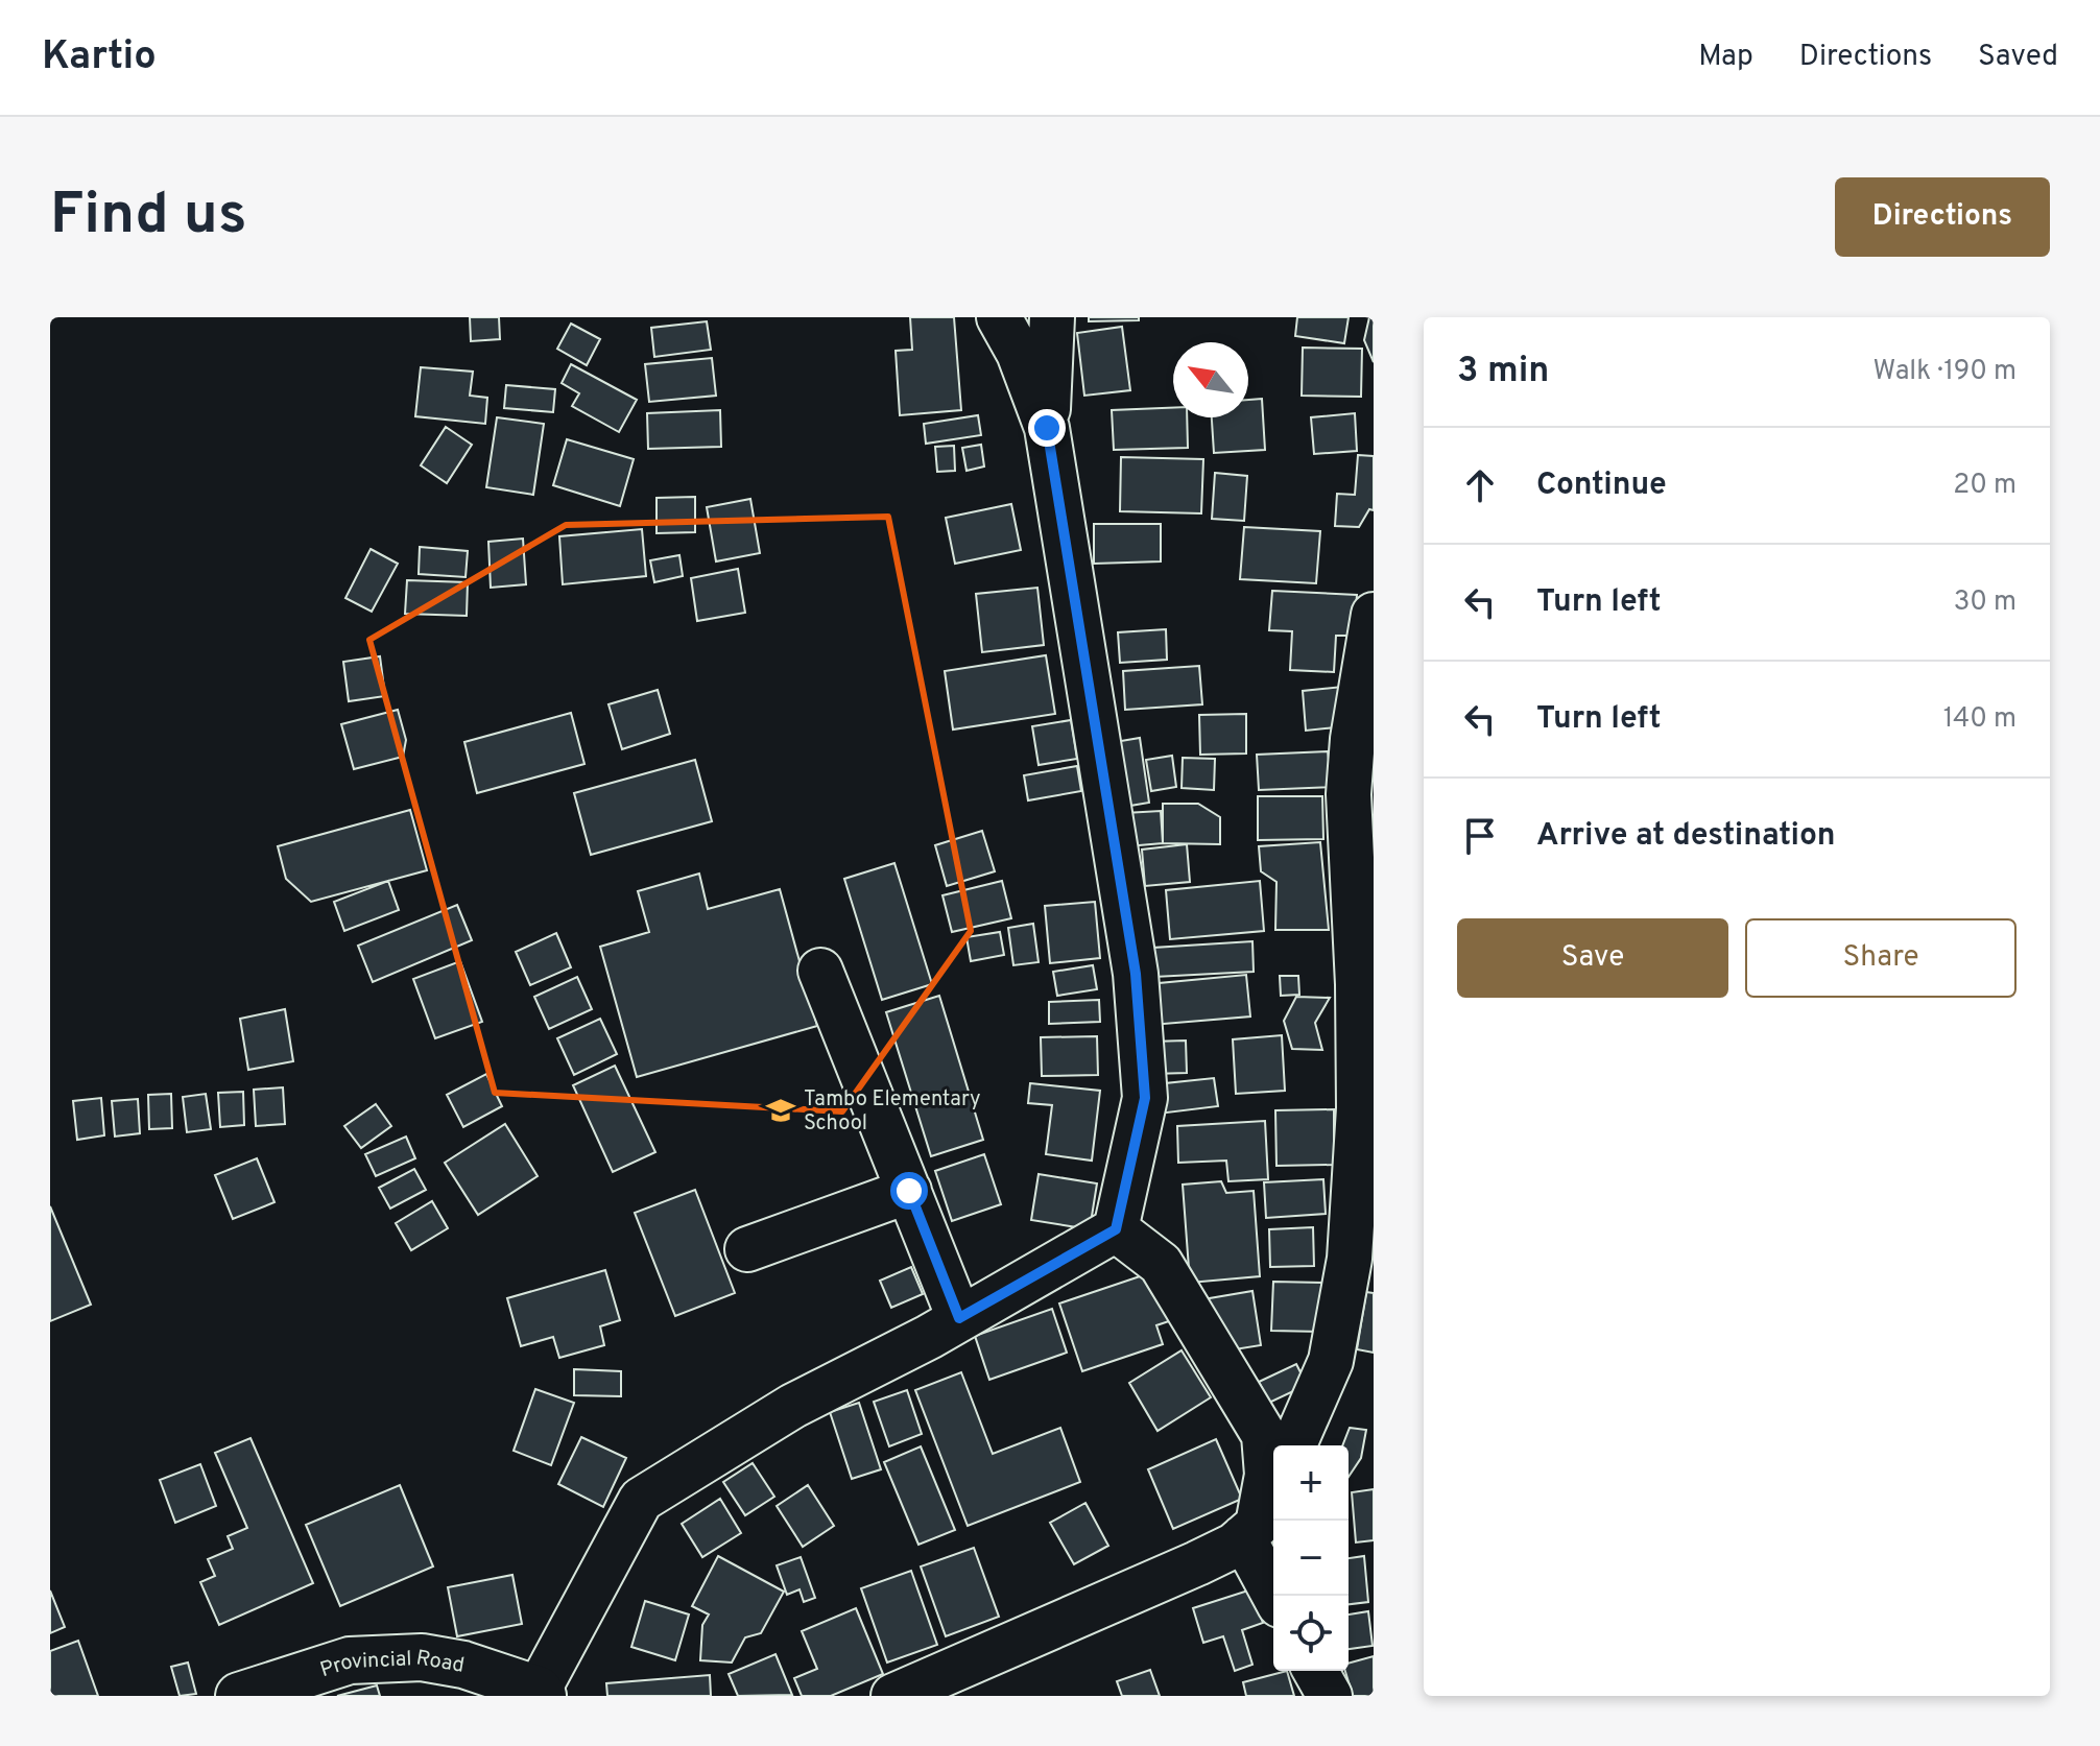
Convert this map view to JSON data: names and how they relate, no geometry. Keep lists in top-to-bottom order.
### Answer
{
  "streets": {
    "main road": ["Provincial Road"]
  },
  "places": {
    "school or university": ["Tambo Elementary School"]
  },
  "north": "top left",
  "page": {
    "header": "Kartio",
    "nav": ["Map", "Directions", "Saved"],
    "buttons": [
      "Directions",
      ["Save", "Share"]
    ],
    "title": "Find us",
    "heading": ["3 min", "Walk · 190 m"],
    "list": [
      ["Continue", "20 m"],
      ["Turn left", "30 m"],
      ["Turn left", "140 m"],
      "Arrive at destination"
    ],
    "map_buttons": ["+", "−"]
  }
}
